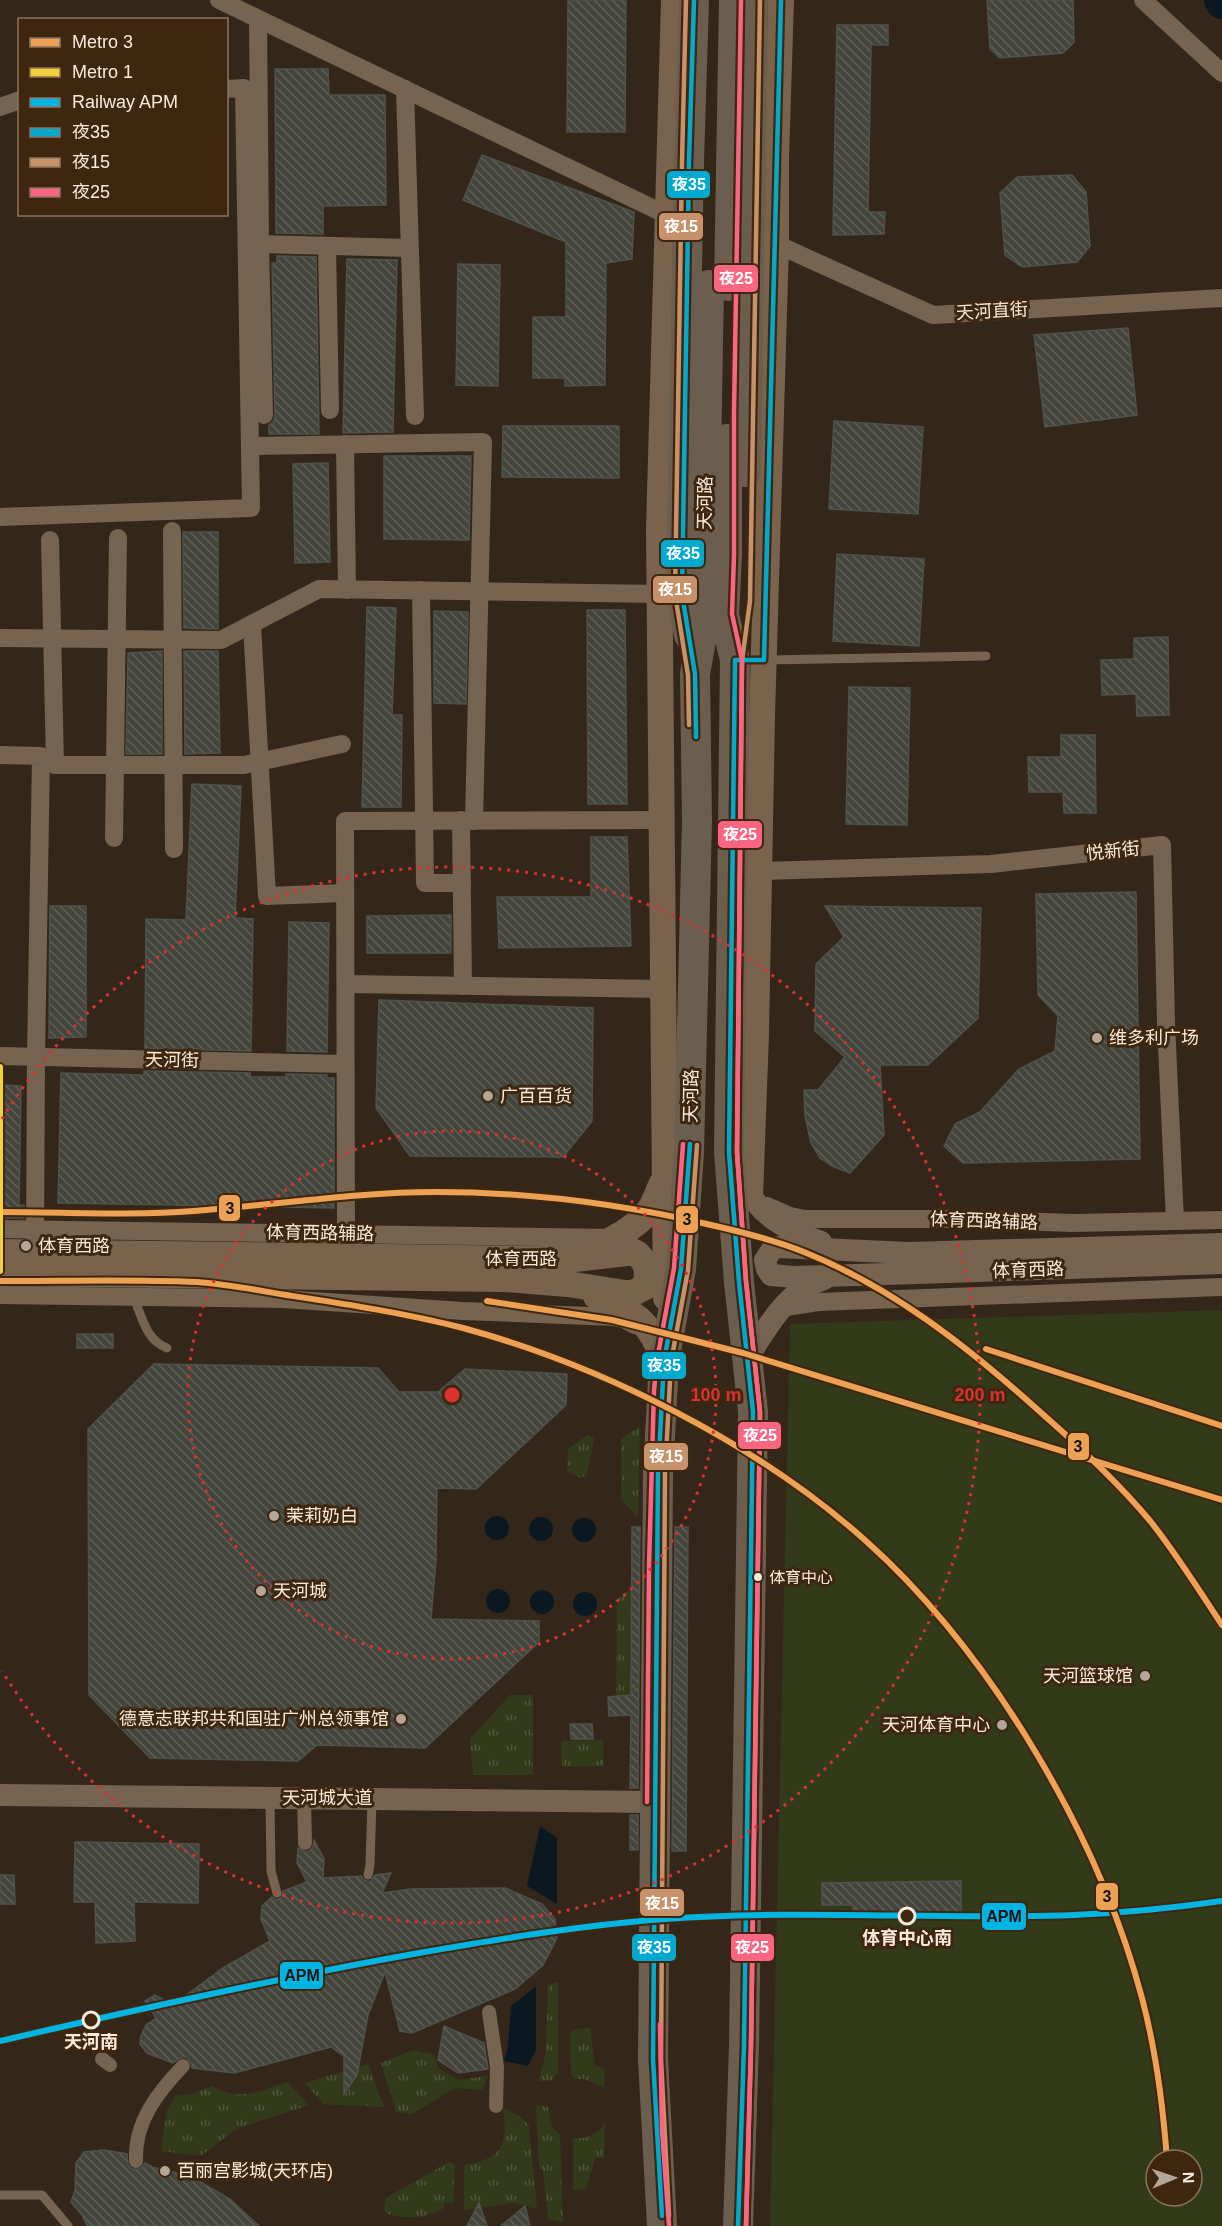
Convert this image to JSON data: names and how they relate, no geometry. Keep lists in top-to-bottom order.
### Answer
{
  "streets": {
    "highway": ["天河路"],
    "main road": ["体育西路"],
    "street": [
      "天河直街",
      "悦新街",
      "天河街",
      "体育西路辅路",
      "天河城大道"
    ]
  },
  "crossings": [
    ["天河路", "天河城大道"],
    ["悦新街", "体育西路辅路"],
    ["体育西路辅路", "体育西路"]
  ],
  "places": [
    "维多利广场",
    "广百百货",
    "体育西路",
    "茉莉奶白",
    "体育中心",
    "天河城",
    "天河篮球馆",
    "德意志联邦共和国驻广州总领事馆",
    "天河体育中心",
    "体育中心南",
    "天河南",
    "百丽宫影城(天环店)"
  ],
  "lines": [
    "transit line 夜35",
    "transit line 夜15",
    "transit line 夜25",
    "metro line 1",
    "metro line 3",
    "rail line APM"
  ],
  "legend": [
    "Metro 3",
    "Metro 1",
    "Railway APM",
    "夜35",
    "夜15",
    "夜25"
  ],
  "north": "right",
  "rings": ["100 m", "200 m"]
}
